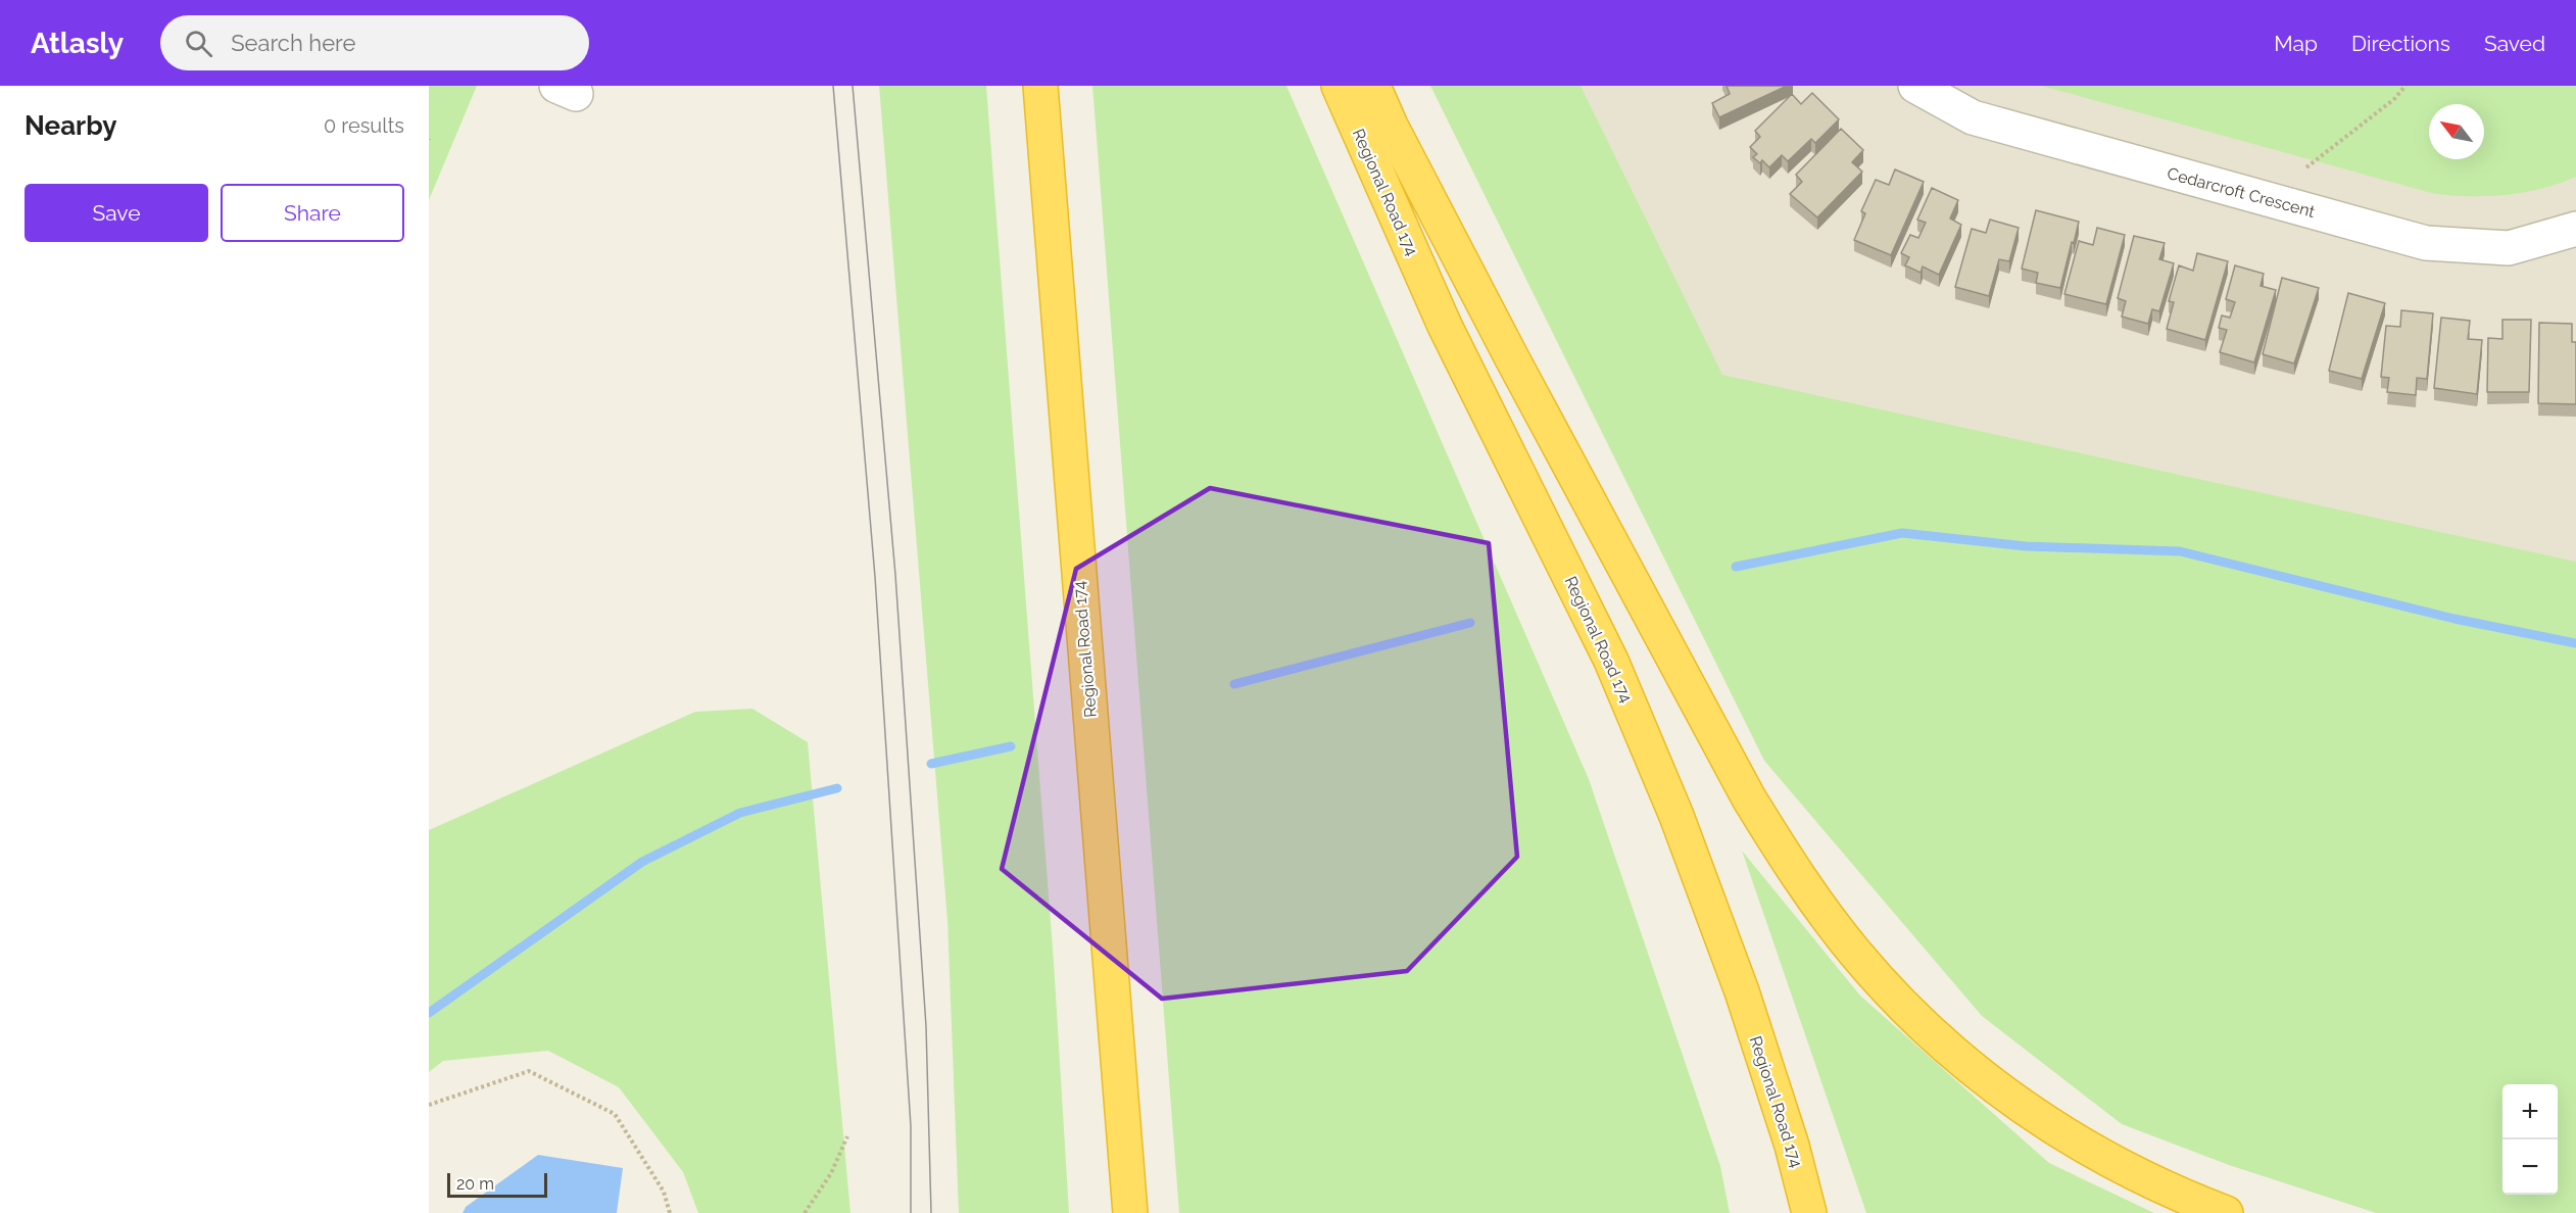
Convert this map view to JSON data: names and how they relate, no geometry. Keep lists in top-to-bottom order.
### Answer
{
  "streets": {
    "highway": ["Regional Road 174"],
    "street": ["Cedarcroft Crescent"]
  },
  "scale_bar": "20 m",
  "north": "top left",
  "page": {
    "header": "Atlasly",
    "search": "Search here",
    "nav": ["Map", "Directions", "Saved"],
    "heading": ["Nearby", "0 results"],
    "buttons": ["Save", "Share"],
    "map_buttons": ["+", "−"],
    "scale": "20 m"
  }
}
